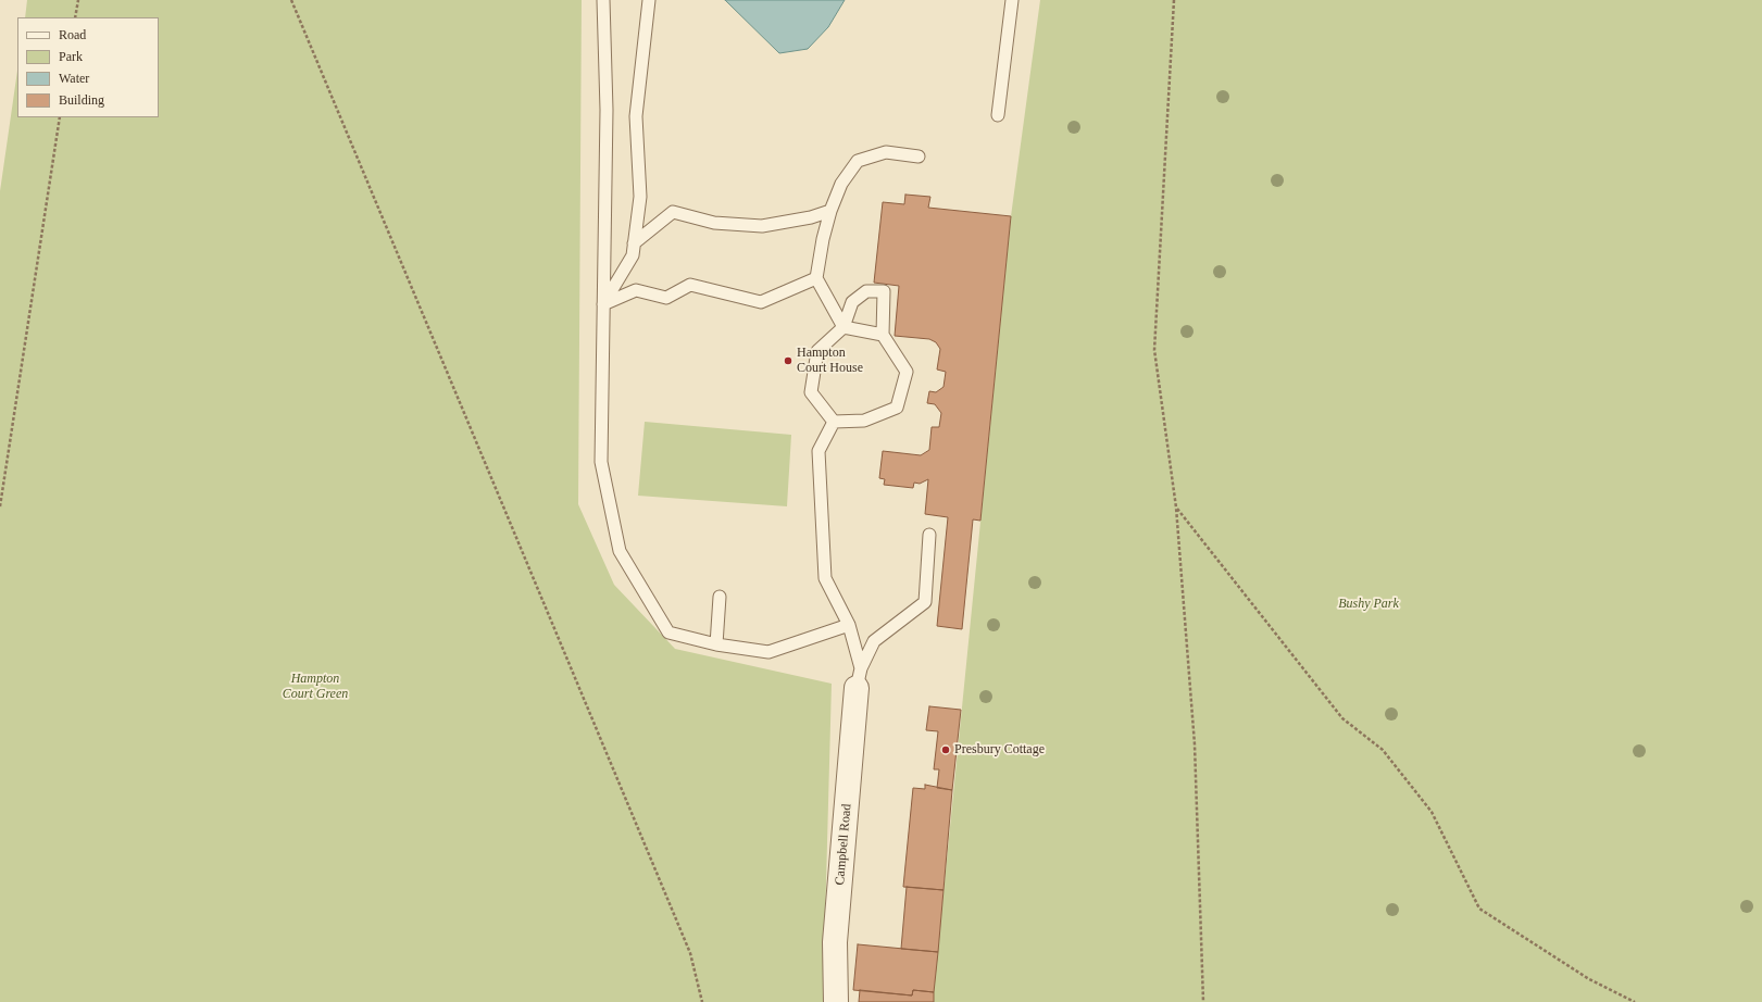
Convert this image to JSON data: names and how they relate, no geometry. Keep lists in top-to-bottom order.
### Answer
{
  "streets": {
    "street": ["Campbell Road"]
  },
  "parks": ["Bushy Park", "Hampton Court Green"],
  "places": ["Hampton Court House", "Presbury Cottage"],
  "legend": [
    "Road",
    "Park",
    "Water",
    "Building"
  ]
}
